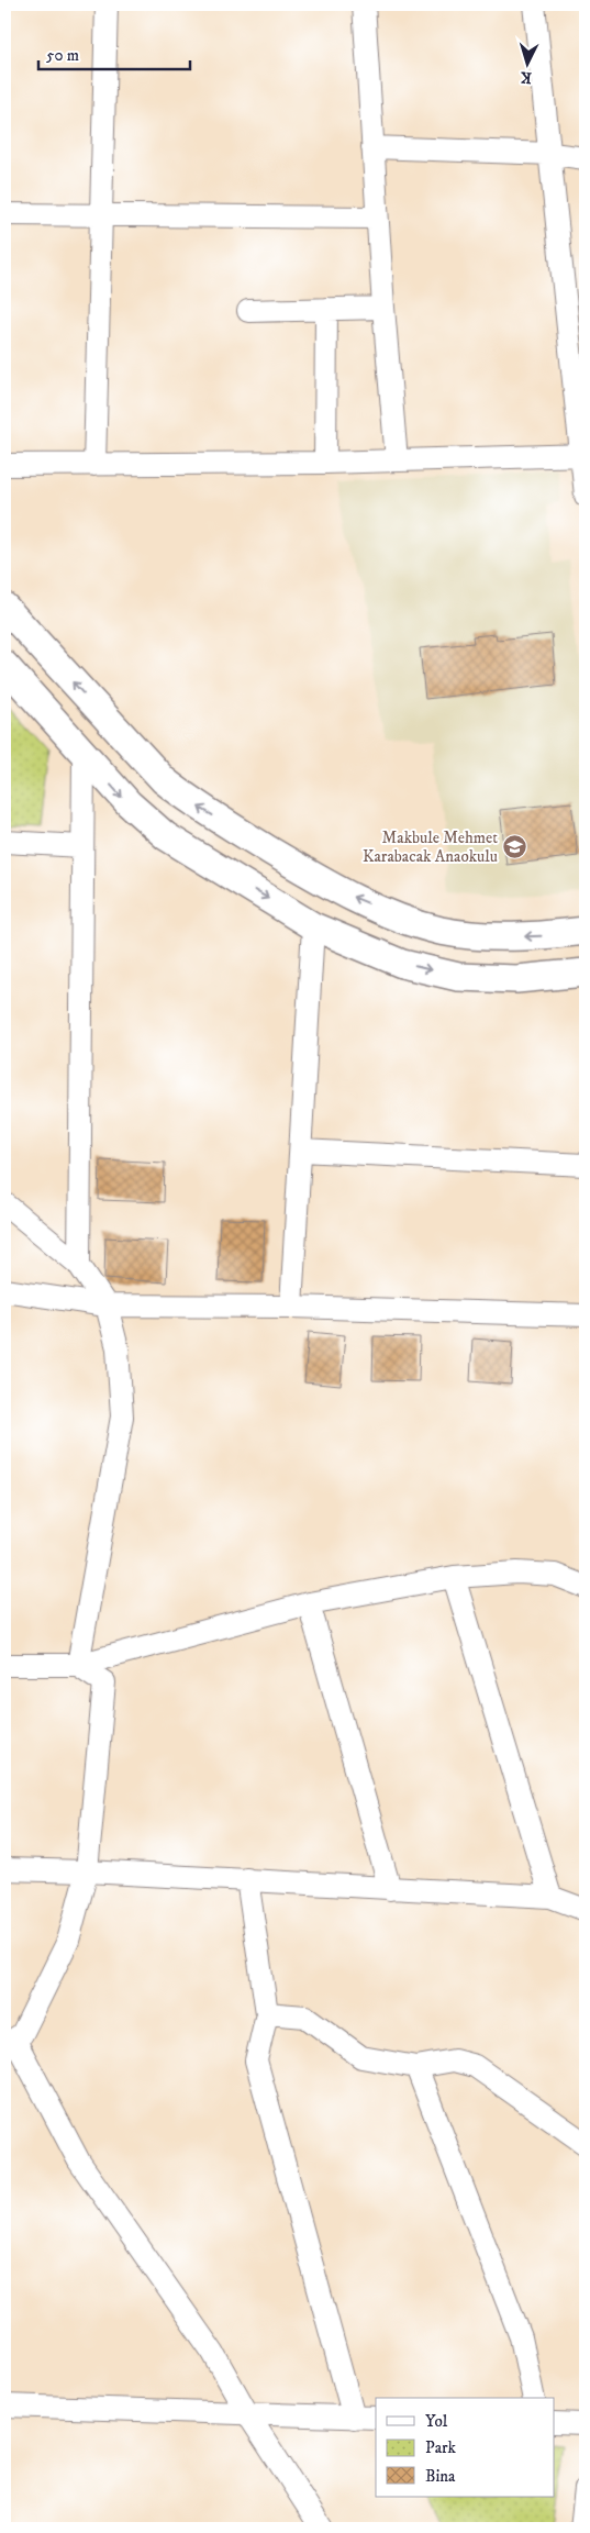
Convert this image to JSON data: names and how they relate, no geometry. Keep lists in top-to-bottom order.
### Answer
{
  "places": {
    "school or university": ["Makbule Mehmet Karabacak Anaokulu"]
  },
  "legend": ["Yol", "Park", "Bina"],
  "scale_bar": "50 m",
  "north": "bottom"
}
